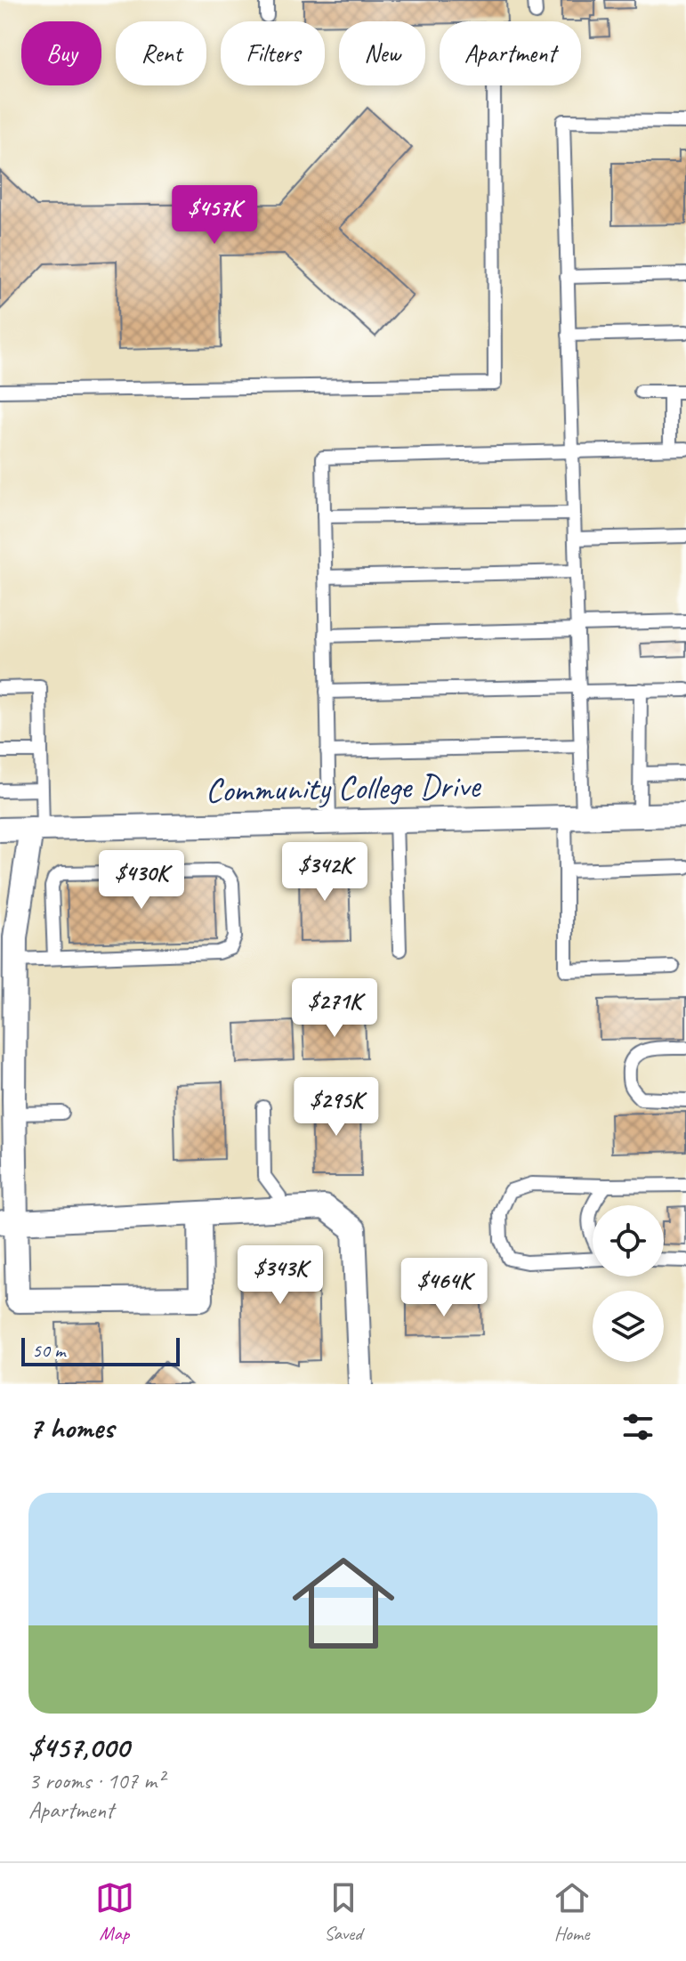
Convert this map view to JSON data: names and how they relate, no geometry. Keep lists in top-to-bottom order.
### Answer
{
  "streets": {
    "street": ["Community College Drive"]
  },
  "scale_bar": "50 m",
  "page": {
    "chip": [
      "Buy",
      "Rent",
      "Filters",
      "New",
      "Apartment"
    ],
    "price": [
      "$457K",
      "$342K",
      "$430K",
      "$271K",
      "$295K",
      "$343K",
      "$464K"
    ],
    "scale": "50 m",
    "heading": "7 homes",
    "list": [
      {
        "name": "$457,000",
        "note": "3 rooms · 107 m² · Apartment"
      }
    ],
    "tabs": ["Map", "Saved", "Home"]
  }
}
